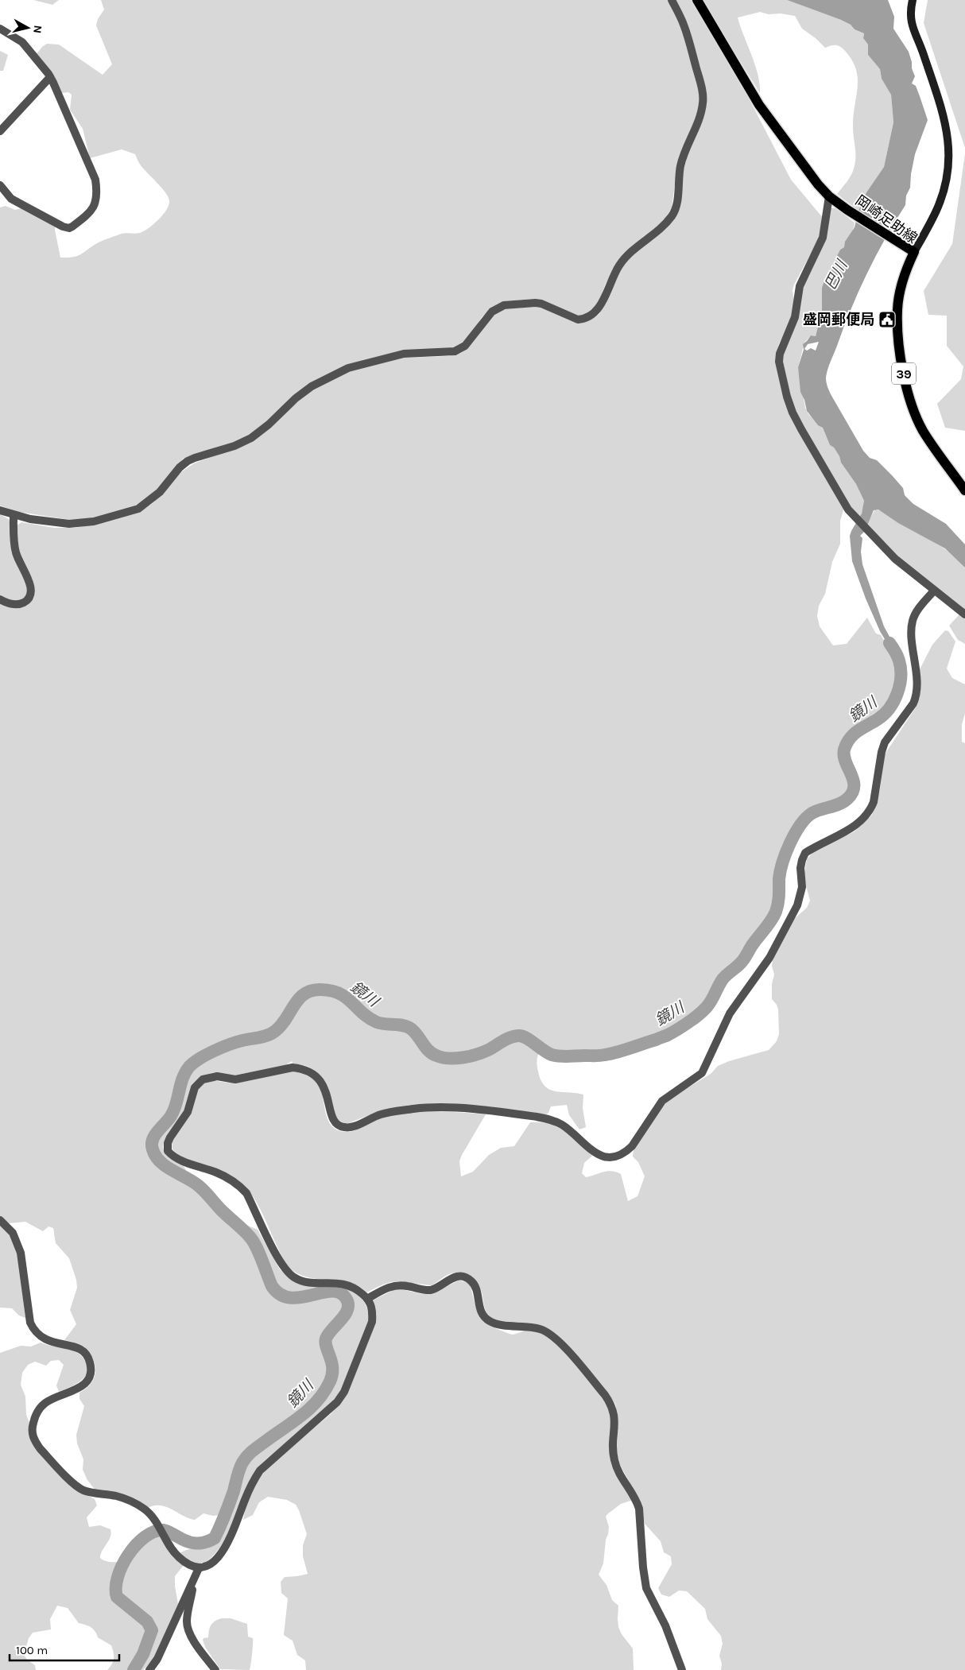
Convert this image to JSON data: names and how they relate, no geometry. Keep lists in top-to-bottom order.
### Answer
{
  "streets": {
    "main road": ["岡崎足助線", "39"]
  },
  "water": ["巴川", "鏡川"],
  "places": {
    "public building": ["盛岡郵便局"]
  },
  "scale_bar": "100 m",
  "north": "right"
}
